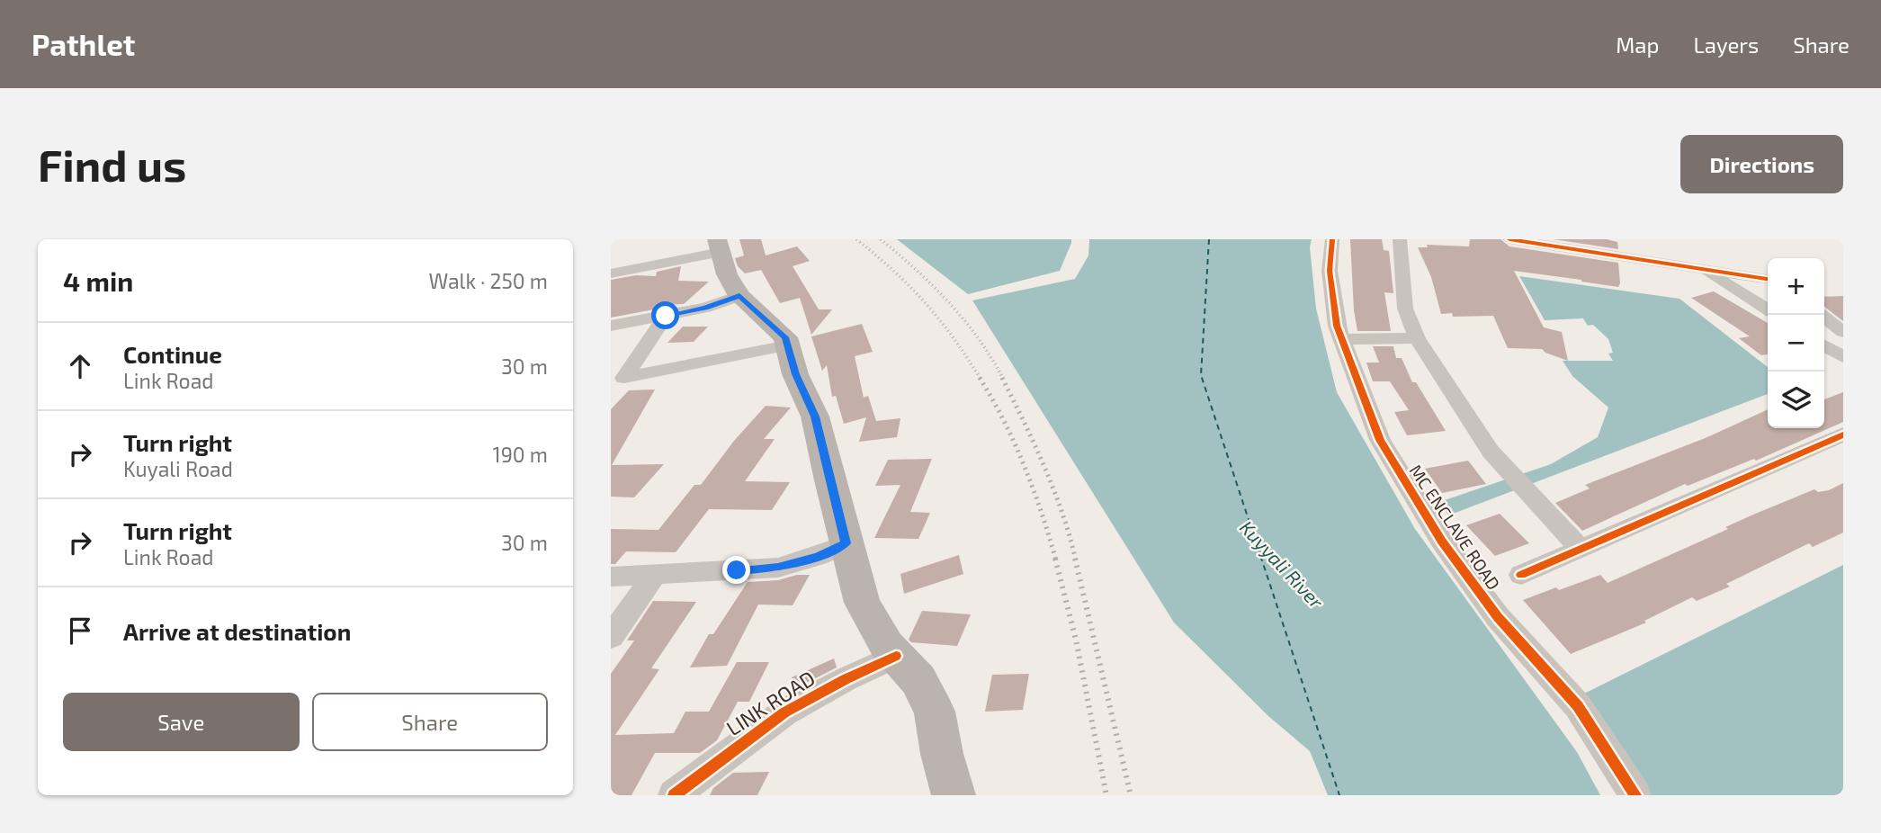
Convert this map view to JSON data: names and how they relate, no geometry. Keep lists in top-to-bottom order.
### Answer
{
  "streets": {
    "street": ["MC ENCLAVE ROAD", "LINK ROAD"]
  },
  "water": ["Kuyyali River"],
  "page": {
    "header": "Pathlet",
    "nav": ["Map", "Layers", "Share"],
    "buttons": [
      "Directions",
      ["Save", "Share"]
    ],
    "title": "Find us",
    "heading": ["4 min", "Walk · 250 m"],
    "map_buttons": ["+", "−"],
    "list": [
      ["Continue", "Link Road", "30 m"],
      ["Turn right", "Kuyali Road", "190 m"],
      ["Turn right", "Link Road", "30 m"],
      "Arrive at destination"
    ]
  }
}
